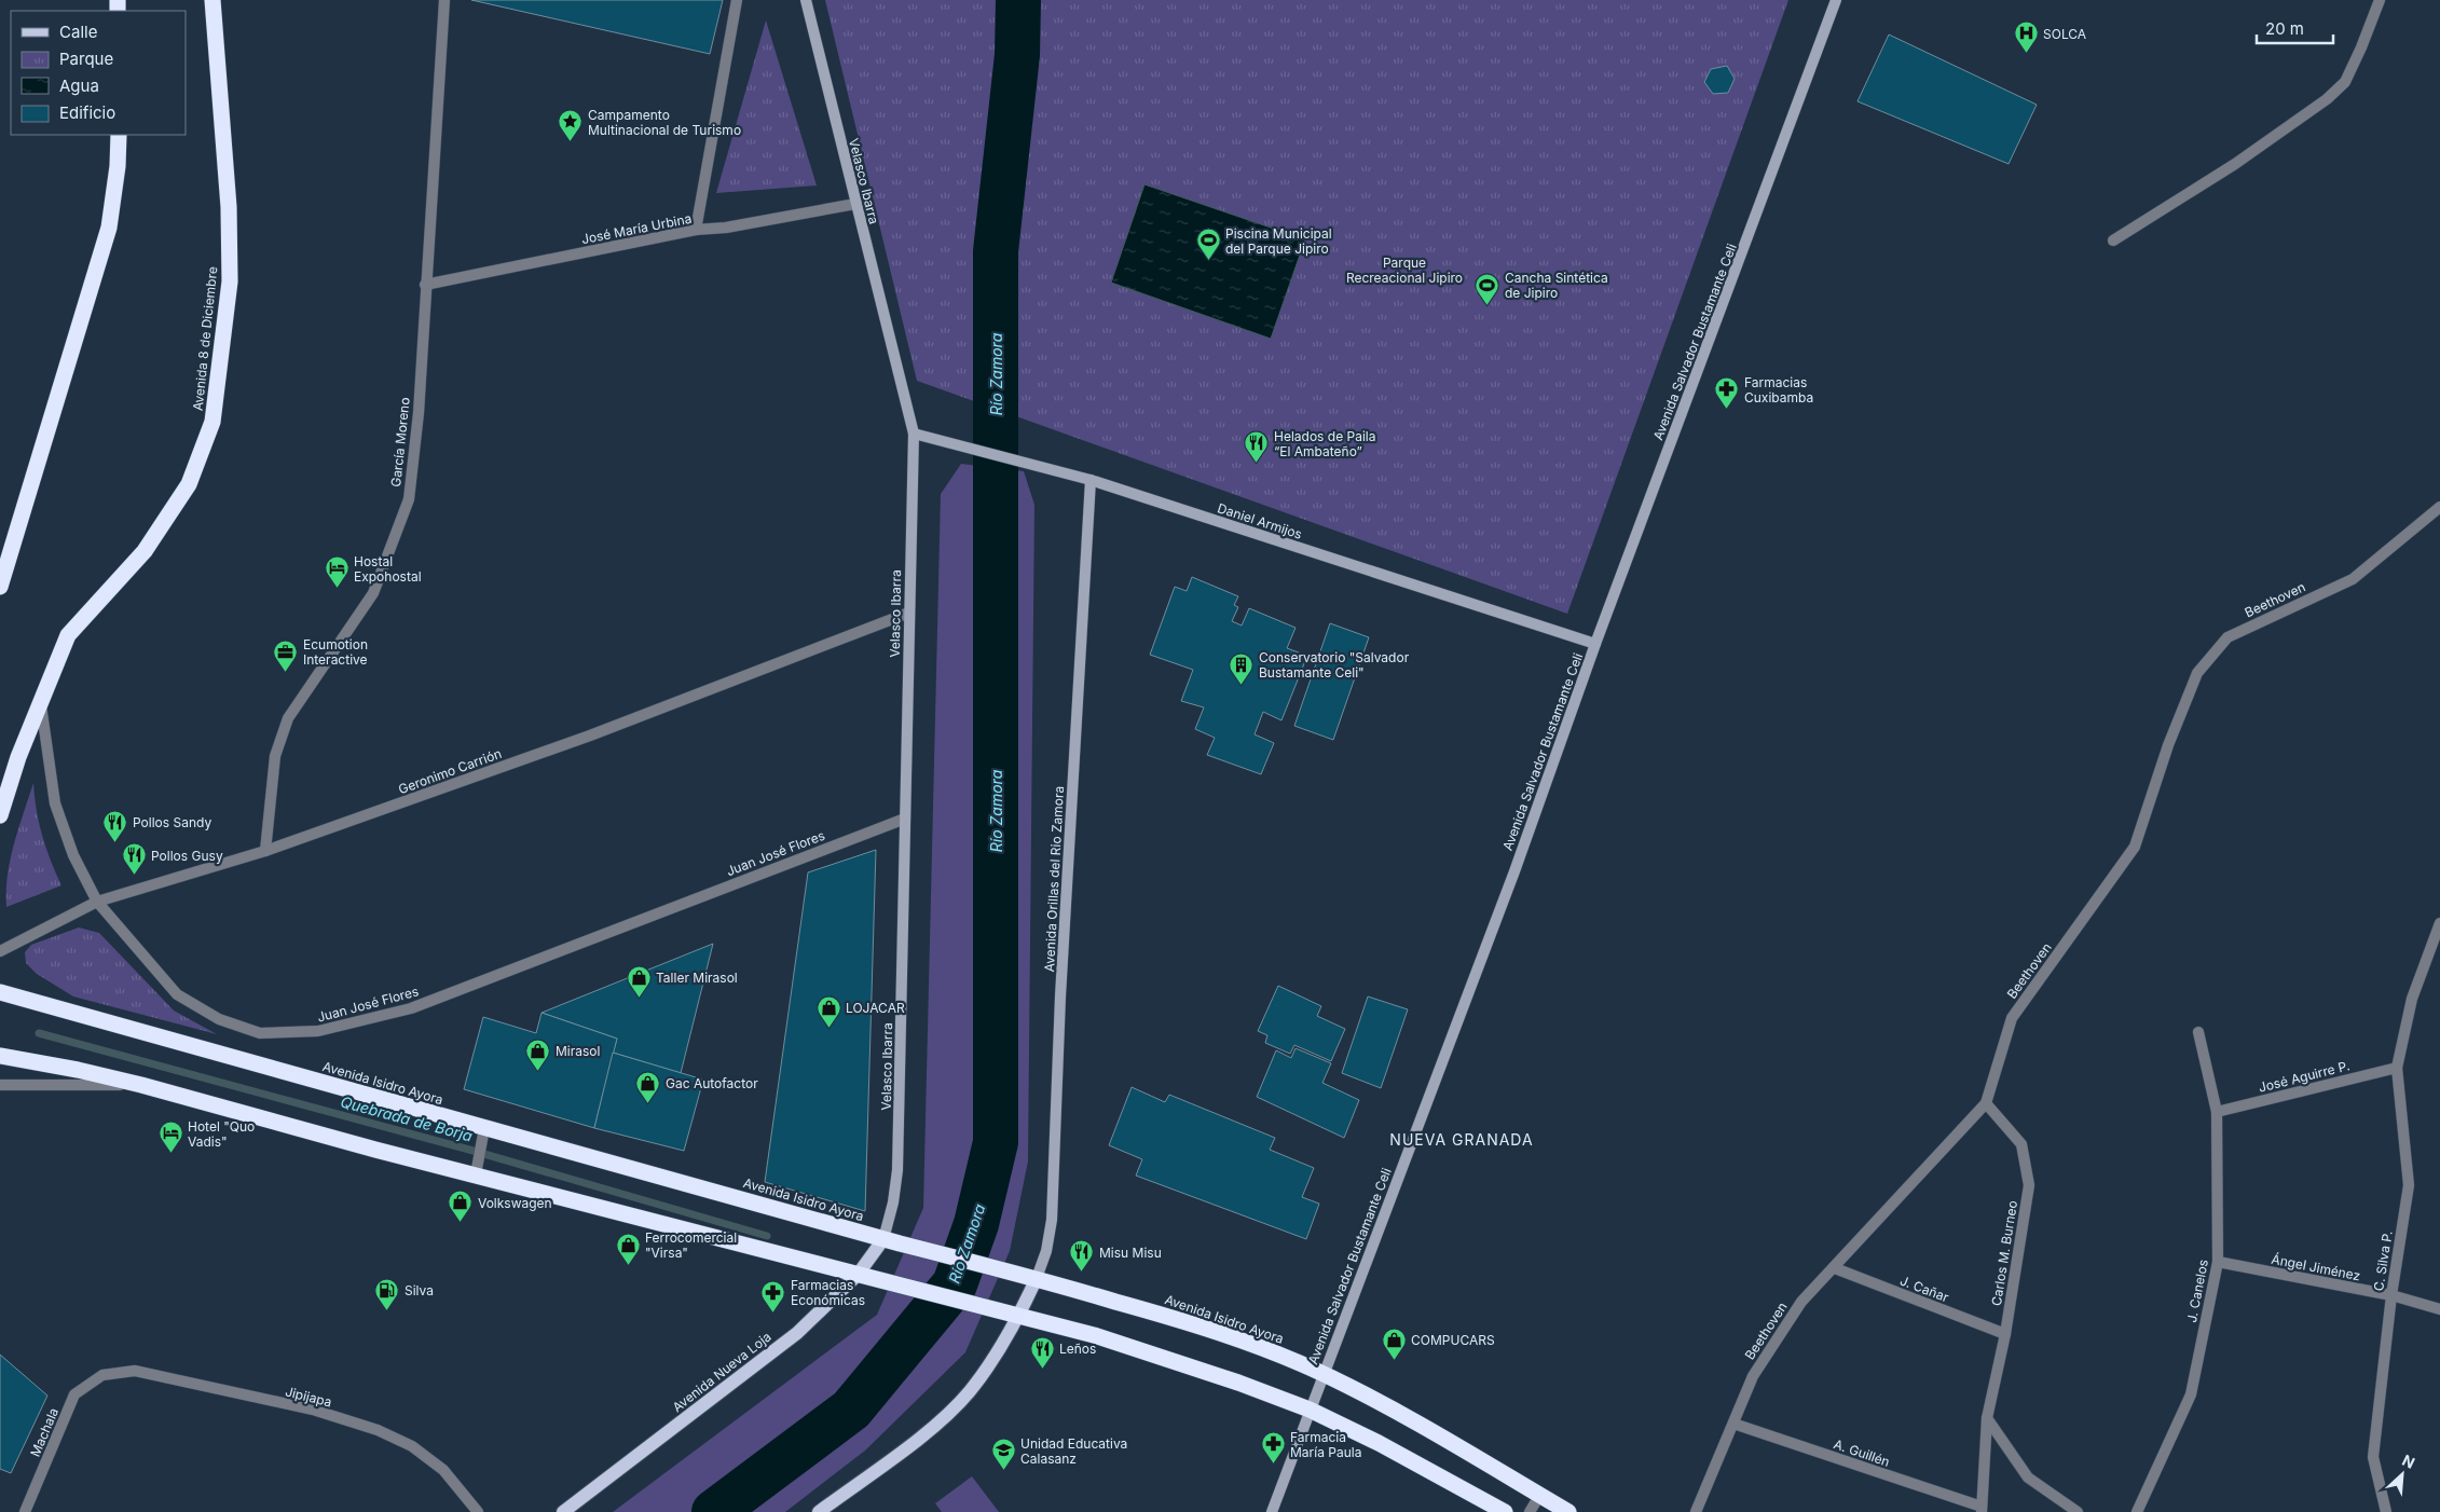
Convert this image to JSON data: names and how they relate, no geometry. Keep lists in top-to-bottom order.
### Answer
{
  "streets": {
    "highway": ["Avenida 8 de Diciembre", "Avenida Isidro Ayora"],
    "main road": [
      "Velasco Ibarra",
      "Avenida Salvador Bustamante Celi",
      "Daniel Armijos",
      "Avenida Orillas del Rio Zamora",
      "Avenida Nueva Loja"
    ],
    "street": [
      "José María Urbina",
      "García Moreno",
      "Beethoven",
      "Geronimo Carrión",
      "Juan José Flores",
      "José Aguirre P.",
      "Carlos M. Burneo",
      "C. Silva P.",
      "Ángel Jiménez",
      "J. Cañar",
      "J. Canelos",
      "Jipijapa",
      "Machala",
      "A. Guillén"
    ]
  },
  "crossings": [
    ["Velasco Ibarra", "José María Urbina"],
    ["Velasco Ibarra", "Daniel Armijos"],
    ["Velasco Ibarra", "Geronimo Carrión"],
    ["Velasco Ibarra", "Juan José Flores"],
    ["Velasco Ibarra", "Avenida Isidro Ayora"],
    ["Velasco Ibarra", "Avenida Nueva Loja"],
    ["José María Urbina", "García Moreno"],
    ["Avenida 8 de Diciembre", "Juan José Flores"],
    ["Avenida Salvador Bustamante Celi", "Daniel Armijos"],
    ["Avenida Salvador Bustamante Celi", "Avenida Isidro Ayora"],
    ["García Moreno", "Geronimo Carrión"],
    ["Daniel Armijos", "Avenida Orillas del Rio Zamora"],
    ["Beethoven", "Carlos M. Burneo"],
    ["Beethoven", "J. Cañar"],
    ["Beethoven", "A. Guillén"],
    ["Geronimo Carrión", "Juan José Flores"],
    ["Avenida Orillas del Rio Zamora", "Avenida Isidro Ayora"],
    ["José Aguirre P.", "C. Silva P."],
    ["José Aguirre P.", "J. Canelos"],
    ["Avenida Isidro Ayora", "Avenida Nueva Loja"],
    ["Carlos M. Burneo", "J. Cañar"],
    ["Carlos M. Burneo", "A. Guillén"],
    ["C. Silva P.", "Ángel Jiménez"],
    ["Ángel Jiménez", "J. Canelos"],
    ["Jipijapa", "Machala"]
  ],
  "districts": ["NUEVA GRANADA"],
  "water": ["Río Zamora", "Quebrada de Borja"],
  "parks": ["Parque Recreacional Jipiro"],
  "places": {
    "hospital": ["SOLCA"],
    "place": ["Campamento Multinacional de Turismo"],
    "sports": ["Piscina Municipal del Parque Jipiro", "Cancha Sintética de Jipiro"],
    "pharmacy": ["Farmacias Cuxibamba", "Farmacias Económicas", "Farmacia María Paula"],
    "restaurant": [
      "Helados de Paila “El Ambateño”",
      "Pollos Sandy",
      "Pollos Gusy",
      "Misu Misu",
      "Leños"
    ],
    "hotel": ["Hostal Expohostal", "Hotel \"Quo Vadis\""],
    "office": ["Ecumotion Interactive"],
    "building": ["Conservatorio \"Salvador Bustamante Celi\""],
    "shop": [
      "Taller Mirasol",
      "LOJACAR",
      "Mirasol",
      "Gac Autofactor",
      "Volkswagen",
      "Ferrocomercial \"Virsa\"",
      "COMPUCARS"
    ],
    "fuel station": ["Silva"],
    "school or university": ["Unidad Educativa Calasanz"]
  },
  "legend": [
    "Calle",
    "Parque",
    "Agua",
    "Edificio"
  ],
  "scale_bar": "20 m",
  "north": "top right"
}
